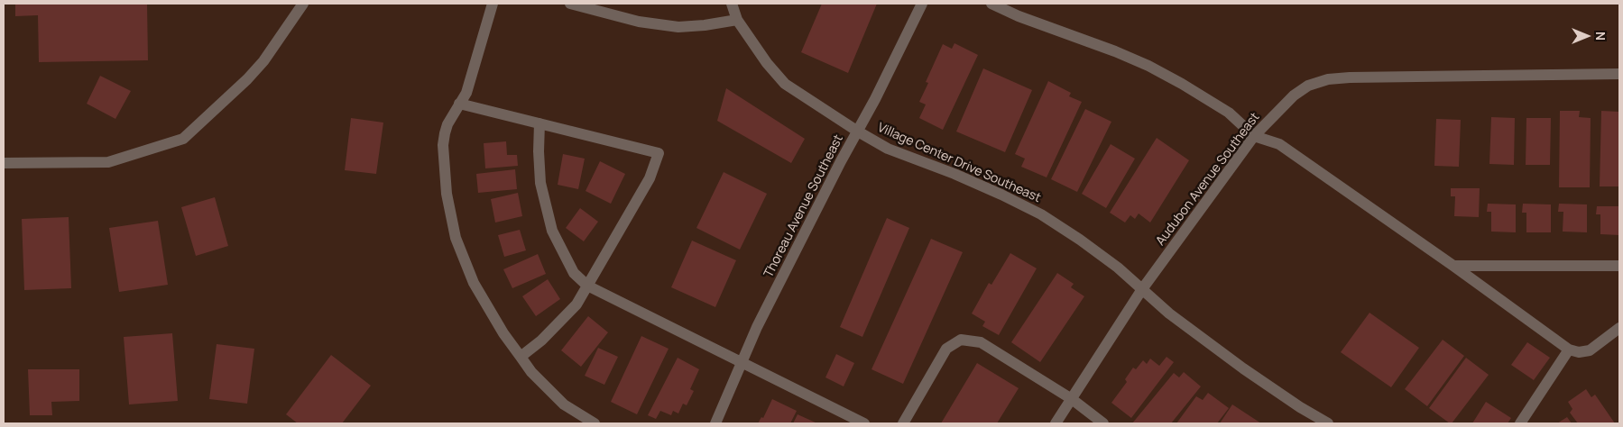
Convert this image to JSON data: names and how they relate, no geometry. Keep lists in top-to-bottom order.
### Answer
{
  "streets": {
    "street": ["Village Center Drive Southeast", "Audubon Avenue Southeast", "Thoreau Avenue Southeast"]
  },
  "crossings": [
    ["Village Center Drive Southeast", "Audubon Avenue Southeast"],
    ["Village Center Drive Southeast", "Thoreau Avenue Southeast"]
  ],
  "north": "right"
}
